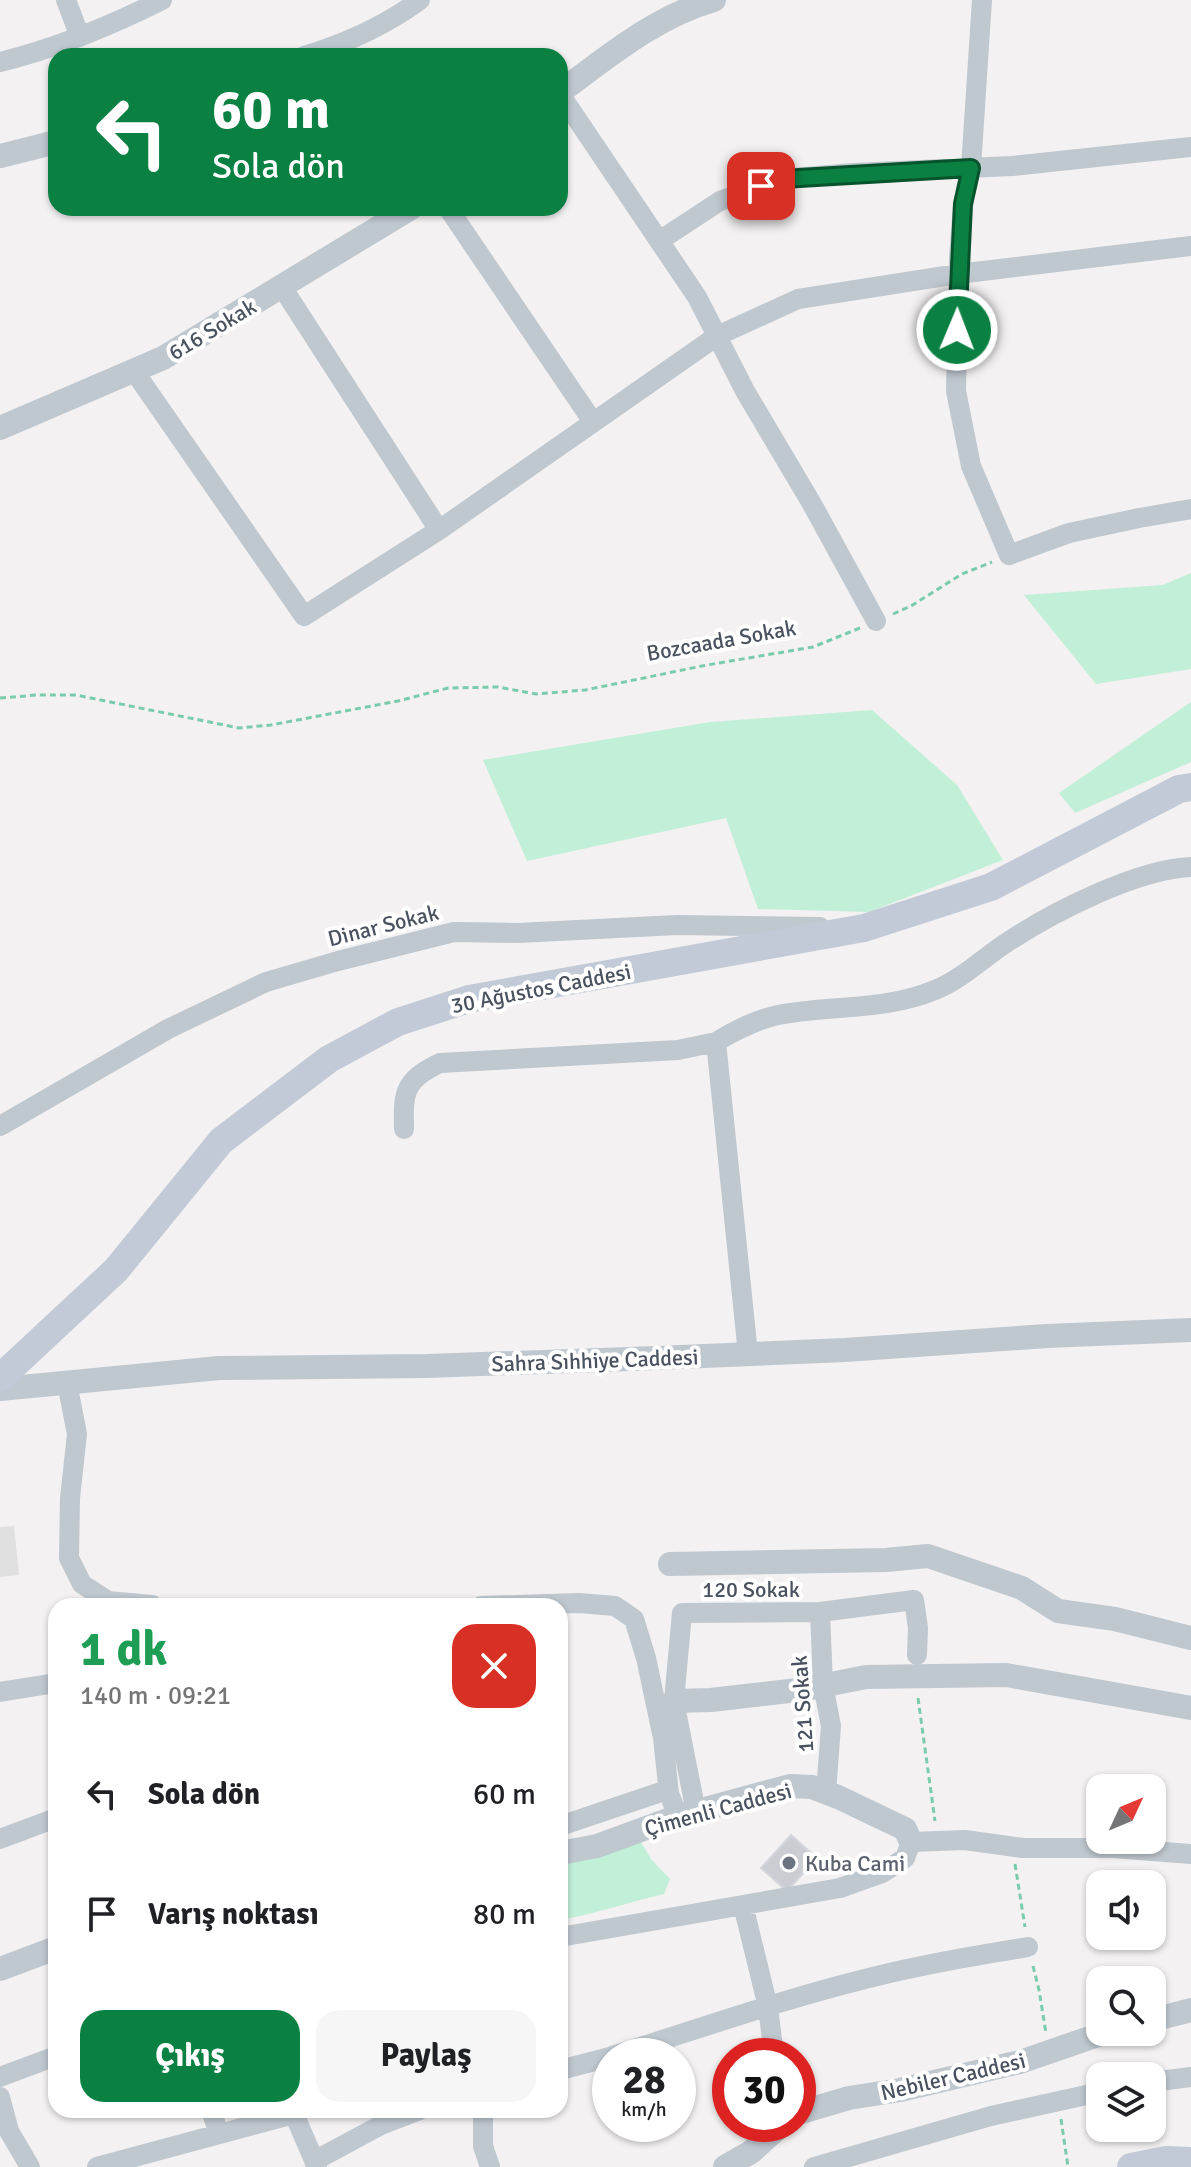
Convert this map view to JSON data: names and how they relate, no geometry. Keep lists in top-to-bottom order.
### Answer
{
  "streets": {
    "main road": ["30 Ağustos Caddesi"],
    "street": [
      "616 Sokak",
      "Dinar Sokak",
      "Sahra Sıhhiye Caddesi",
      "120 Sokak",
      "121 Sokak",
      "Çimenli Caddesi",
      "Nebiler Caddesi"
    ],
    "path": ["Bozcaada Sokak"]
  },
  "crossings": [
    ["Dinar Sokak", "30 Ağustos Caddesi"],
    ["120 Sokak", "121 Sokak"],
    ["121 Sokak", "Çimenli Caddesi"]
  ],
  "places": ["Kuba Cami"],
  "north": "top right",
  "page": {
    "turn": ["60 m", "Sola dön"],
    "heading": ["1 dk", "140 m · 09:21"],
    "list": [
      {
        "name": "Sola dön",
        "value": "60 m"
      },
      {
        "name": "Varış noktası",
        "value": "80 m"
      }
    ],
    "buttons": ["Çıkış", "Paylaş"],
    "speed": "28 km/h",
    "limit": "30"
  }
}
